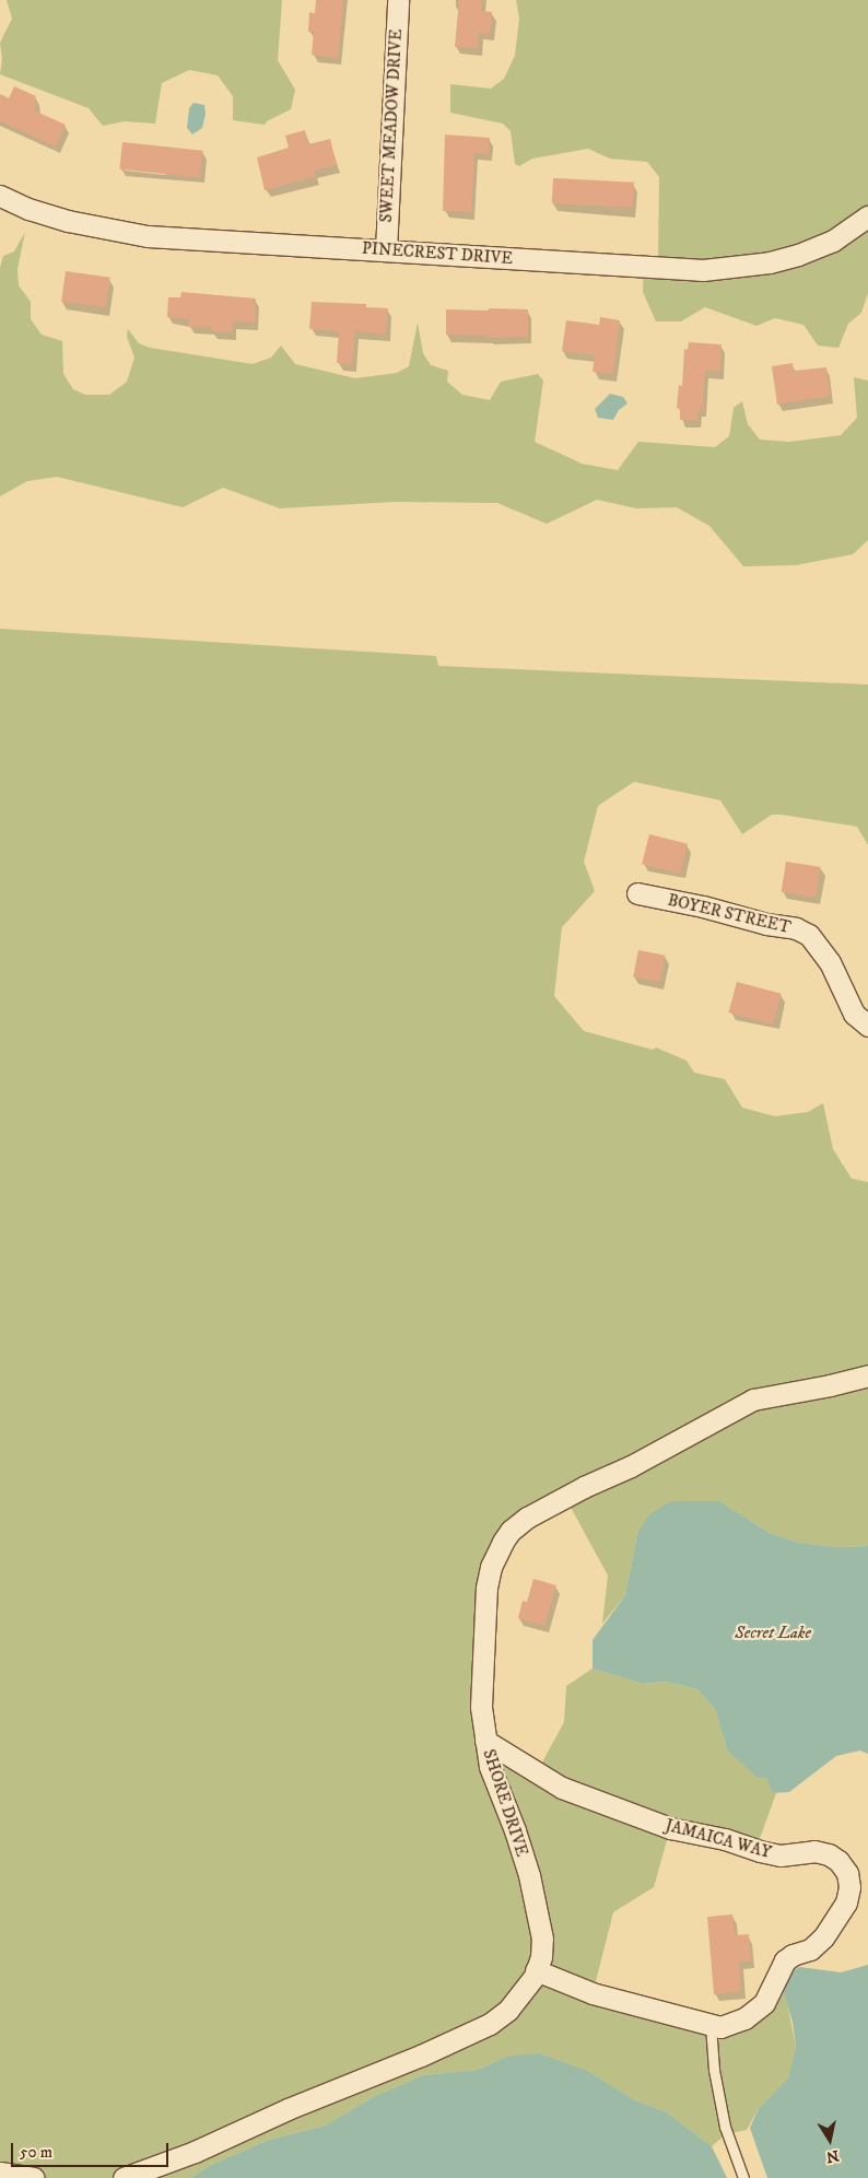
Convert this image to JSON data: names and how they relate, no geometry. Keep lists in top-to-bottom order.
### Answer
{
  "streets": {
    "street": [
      "SWEET MEADOW DRIVE",
      "PINECREST DRIVE",
      "BOYER STREET",
      "SHORE DRIVE",
      "JAMAICA WAY"
    ]
  },
  "crossings": [
    ["SWEET MEADOW DRIVE", "PINECREST DRIVE"],
    ["SHORE DRIVE", "JAMAICA WAY"]
  ],
  "water": ["Secret Lake"],
  "scale_bar": "50 m",
  "north": "bottom"
}
